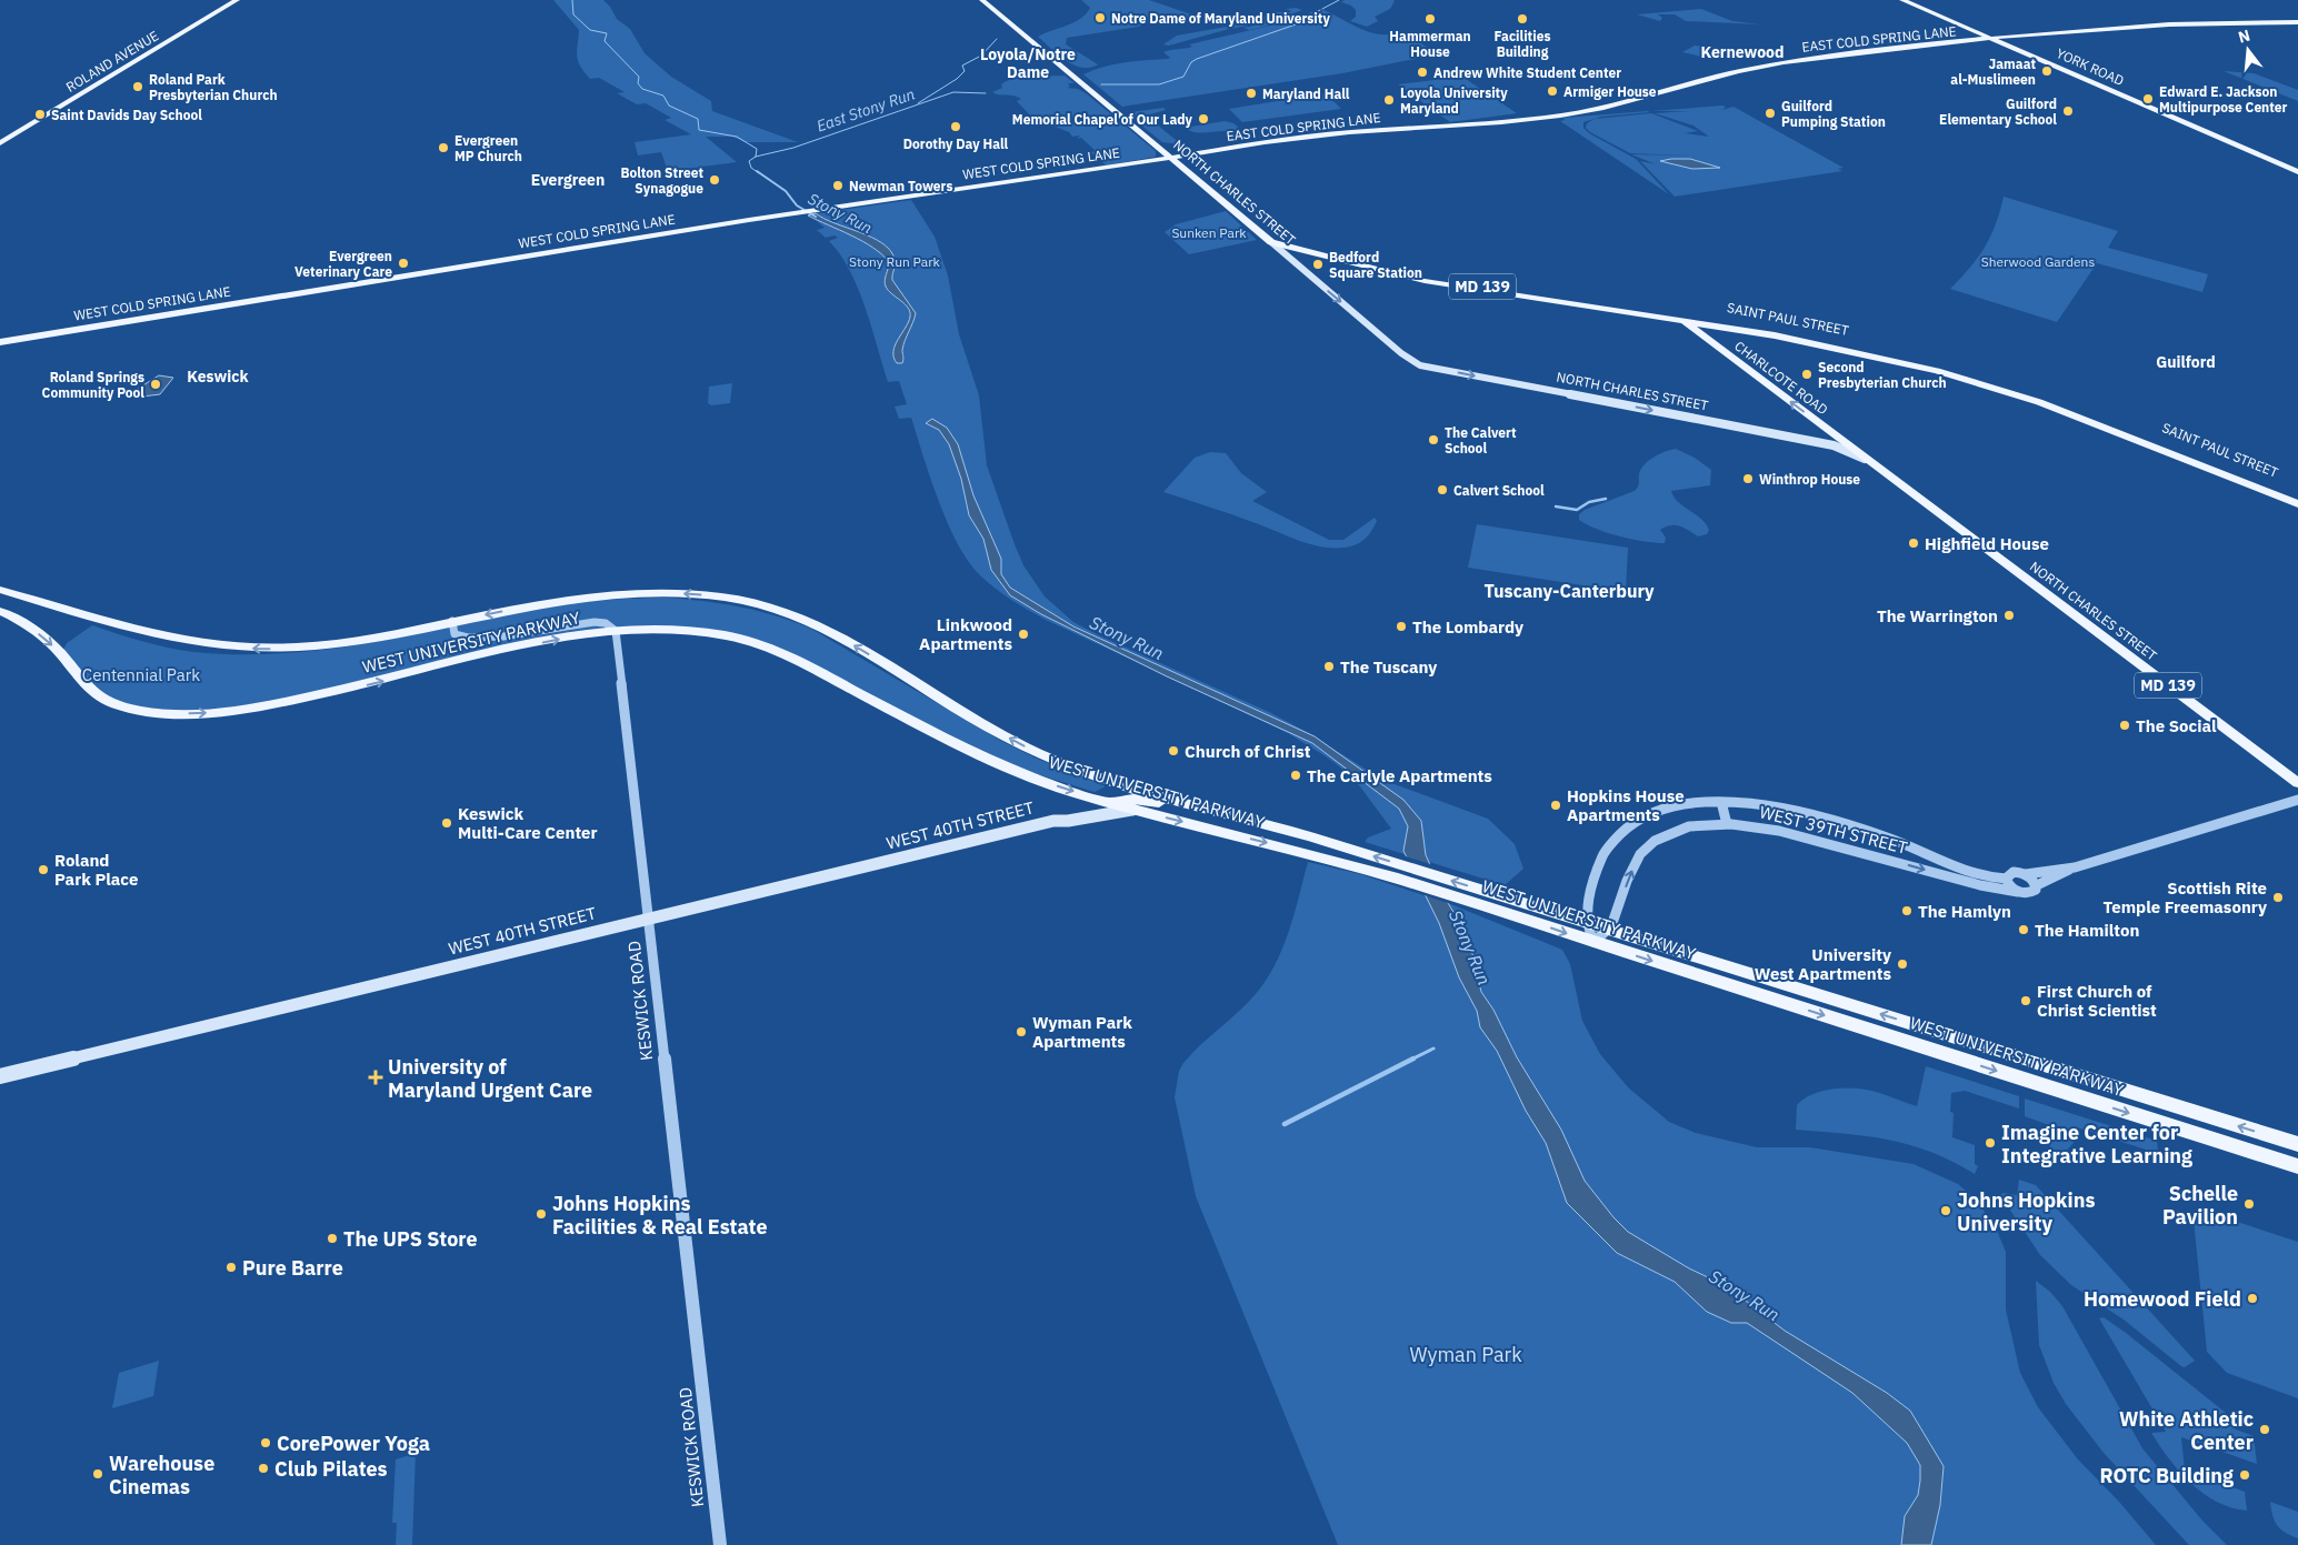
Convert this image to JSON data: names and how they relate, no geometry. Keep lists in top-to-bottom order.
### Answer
{
  "streets": {
    "main road": [
      "EAST COLD SPRING LANE",
      "ROLAND AVENUE",
      "YORK ROAD",
      "WEST COLD SPRING LANE",
      "NORTH CHARLES STREET",
      "MD 139",
      "SAINT PAUL STREET",
      "CHARLCOTE ROAD",
      "WEST UNIVERSITY PARKWAY",
      "WEST 40TH STREET"
    ],
    "street": ["WEST 39TH STREET", "KESWICK ROAD"]
  },
  "crossings": [
    ["EAST COLD SPRING LANE", "YORK ROAD"],
    ["EAST COLD SPRING LANE", "WEST COLD SPRING LANE"],
    ["EAST COLD SPRING LANE", "NORTH CHARLES STREET"],
    ["WEST COLD SPRING LANE", "NORTH CHARLES STREET"],
    ["NORTH CHARLES STREET", "SAINT PAUL STREET"],
    ["NORTH CHARLES STREET", "CHARLCOTE ROAD"],
    ["SAINT PAUL STREET", "CHARLCOTE ROAD"],
    ["WEST UNIVERSITY PARKWAY", "WEST 40TH STREET"],
    ["WEST UNIVERSITY PARKWAY", "WEST 39TH STREET"],
    ["WEST UNIVERSITY PARKWAY", "KESWICK ROAD"],
    ["WEST 40TH STREET", "KESWICK ROAD"]
  ],
  "one_way": ["CHARLCOTE ROAD"],
  "districts": [
    "Kernewood",
    "Loyola/Notre Dame",
    "Evergreen",
    "Guilford",
    "Keswick",
    "Tuscany-Canterbury"
  ],
  "water": ["East Stony Run", "Stony Run"],
  "parks": [
    "Sunken Park",
    "Stony Run Park",
    "Sherwood Gardens",
    "Centennial Park",
    "Wyman Park"
  ],
  "places": {
    "other": [
      "Notre Dame of Maryland University",
      "Hammerman House",
      "Facilities Building",
      "Jamaat al-Muslimeen",
      "Andrew White Student Center",
      "Roland Park Presbyterian Church",
      "Armiger House",
      "Maryland Hall",
      "Edward E. Jackson Multipurpose Center",
      "Loyola University Maryland",
      "Guilford Elementary School",
      "Guilford Pumping Station",
      "Saint Davids Day School",
      "Memorial Chapel of Our Lady",
      "Dorothy Day Hall",
      "Evergreen MP Church",
      "Bolton Street Synagogue",
      "Newman Towers",
      "Evergreen Veterinary Care",
      "Bedford Square Station",
      "Second Presbyterian Church",
      "Roland Springs Community Pool",
      "The Calvert School",
      "Winthrop House",
      "Calvert School",
      "Highfield House",
      "The Warrington",
      "The Lombardy",
      "Linkwood Apartments",
      "The Tuscany",
      "The Social",
      "Church of Christ",
      "The Carlyle Apartments",
      "Hopkins House Apartments",
      "Keswick Multi-Care Center",
      "Roland Park Place",
      "Scottish Rite Temple Freemasonry",
      "The Hamlyn",
      "The Hamilton",
      "University West Apartments",
      "First Church of Christ Scientist",
      "Wyman Park Apartments",
      "Imagine Center for Integrative Learning",
      "Schelle Pavilion",
      "Johns Hopkins University",
      "Johns Hopkins Facilities & Real Estate",
      "The UPS Store",
      "Pure Barre",
      "Homewood Field",
      "White Athletic Center",
      "CorePower Yoga",
      "Club Pilates",
      "Warehouse Cinemas",
      "ROTC Building"
    ],
    "health": ["University of Maryland Urgent Care"]
  },
  "north": "top"
}
